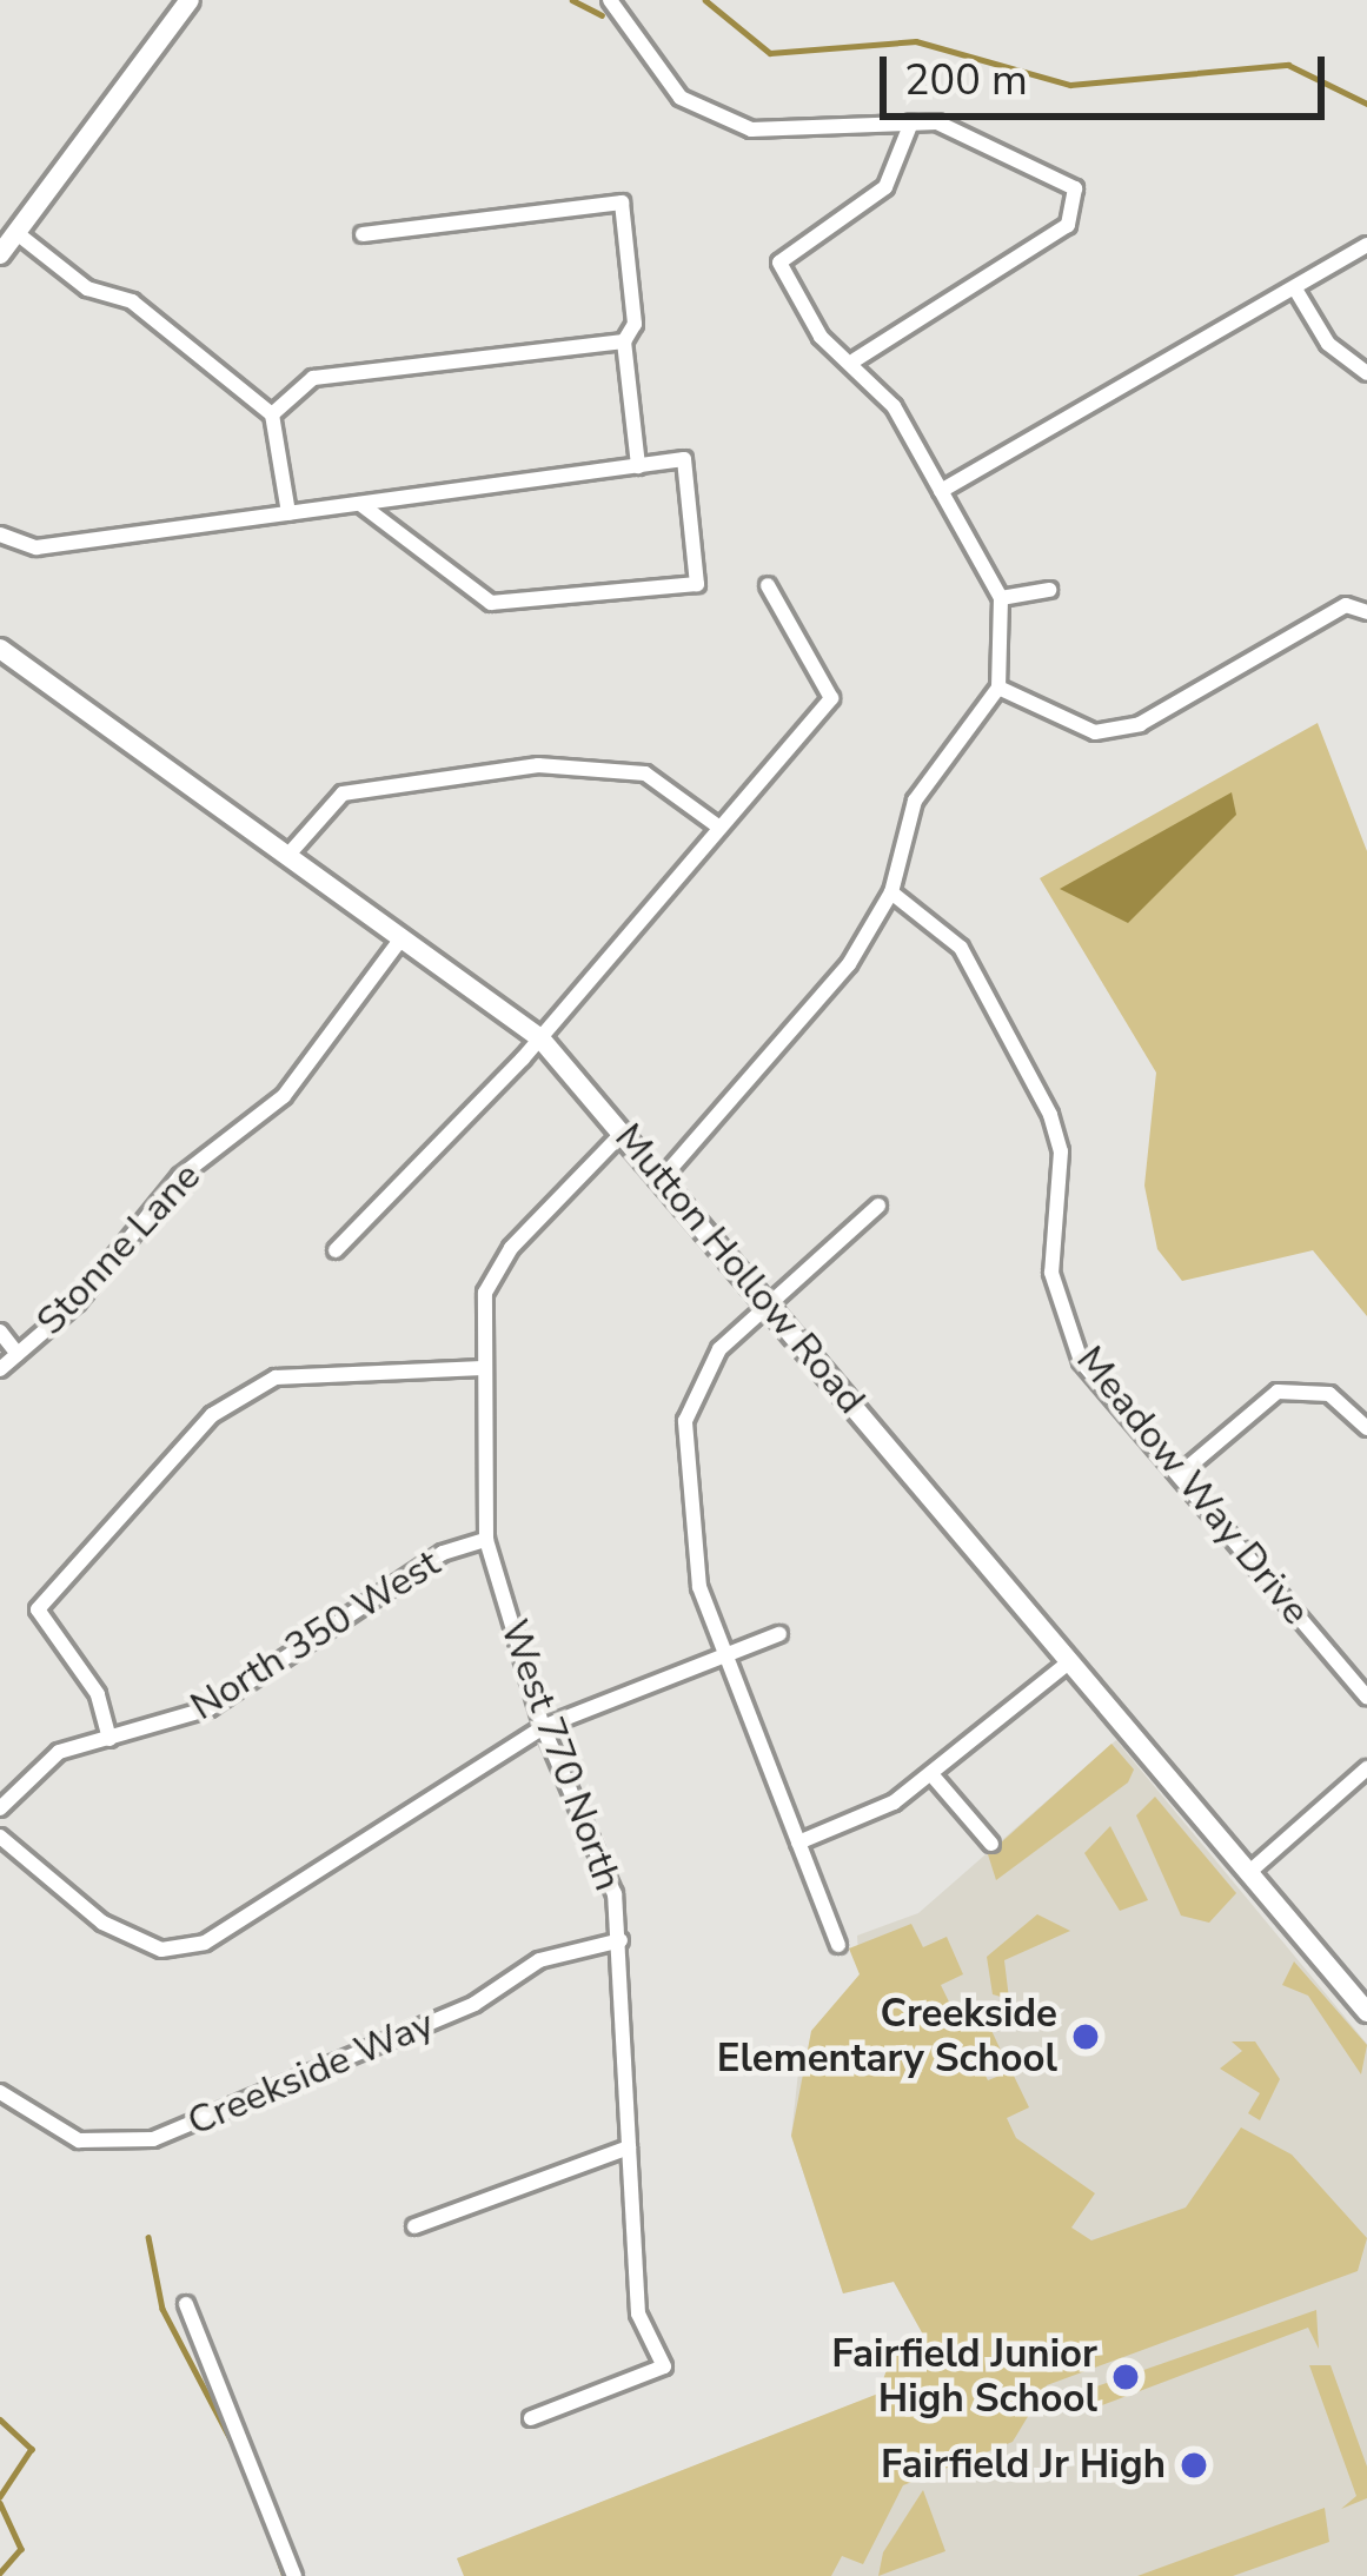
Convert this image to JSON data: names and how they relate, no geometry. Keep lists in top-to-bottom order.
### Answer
{
  "streets": {
    "street": [
      "Stonne Lane",
      "Mutton Hollow Road",
      "Meadow Way Drive",
      "North 350 West",
      "West 770 North",
      "Creekside Way"
    ]
  },
  "crossings": [
    ["Stonne Lane", "Mutton Hollow Road"],
    ["Mutton Hollow Road", "West 770 North"],
    ["North 350 West", "West 770 North"],
    ["West 770 North", "Creekside Way"]
  ],
  "places": ["Creekside Elementary School", "Fairfield Junior High School", "Fairfield Jr High"],
  "scale_bar": "200 m"
}
